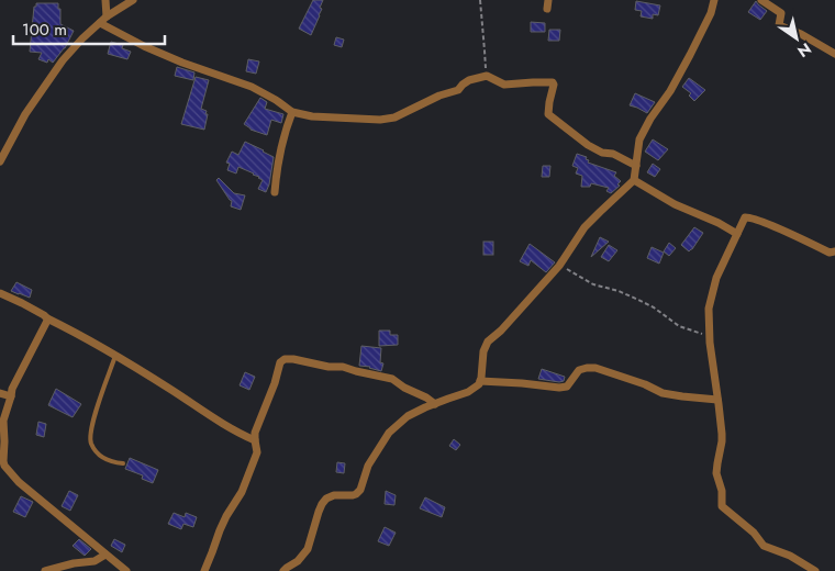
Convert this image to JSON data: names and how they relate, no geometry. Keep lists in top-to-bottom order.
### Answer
{
  "scale_bar": "100 m",
  "north": "bottom right"
}
